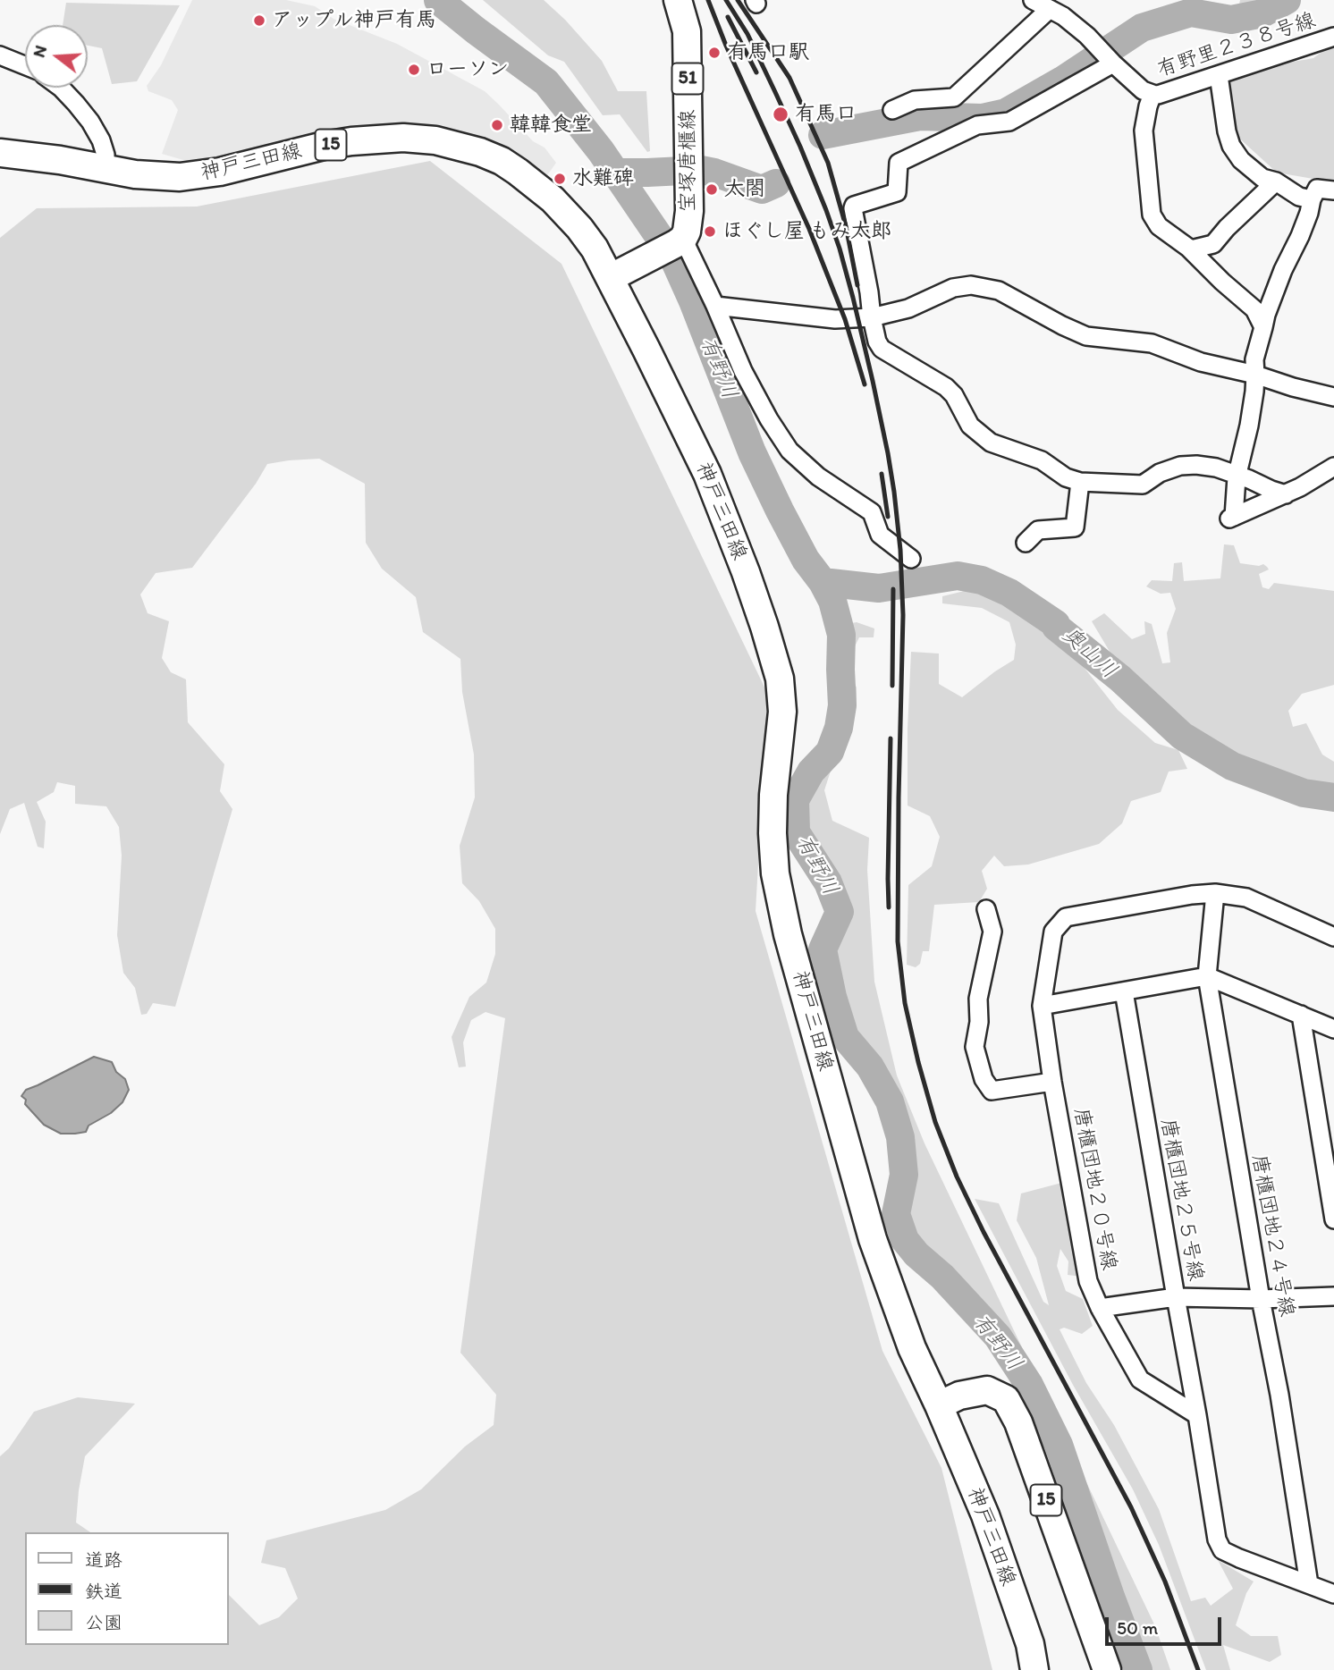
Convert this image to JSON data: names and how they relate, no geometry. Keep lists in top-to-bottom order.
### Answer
{
  "streets": {
    "main road": [
      "51",
      "15",
      "宝塚唐櫃線",
      "神戸三田線"
    ],
    "street": [
      "有野里２３８号線",
      "唐櫃団地２０号線",
      "唐櫃団地２５号線",
      "唐櫃団地２４号線"
    ]
  },
  "crossings": [
    ["15", "神戸三田線"],
    ["唐櫃団地２０号線", "唐櫃団地２５号線"],
    ["唐櫃団地２０号線", "唐櫃団地２４号線"]
  ],
  "water": ["有野川", "奥山川"],
  "places": [
    "アップル神戸有馬",
    "有馬口駅",
    "ローソン",
    "有馬口",
    "韓韓食堂",
    "水難碑",
    "太閤",
    "ほぐし屋 もみ太郎"
  ],
  "legend": ["道路", "鉄道", "公園"],
  "scale_bar": "50 m",
  "north": "left"
}
